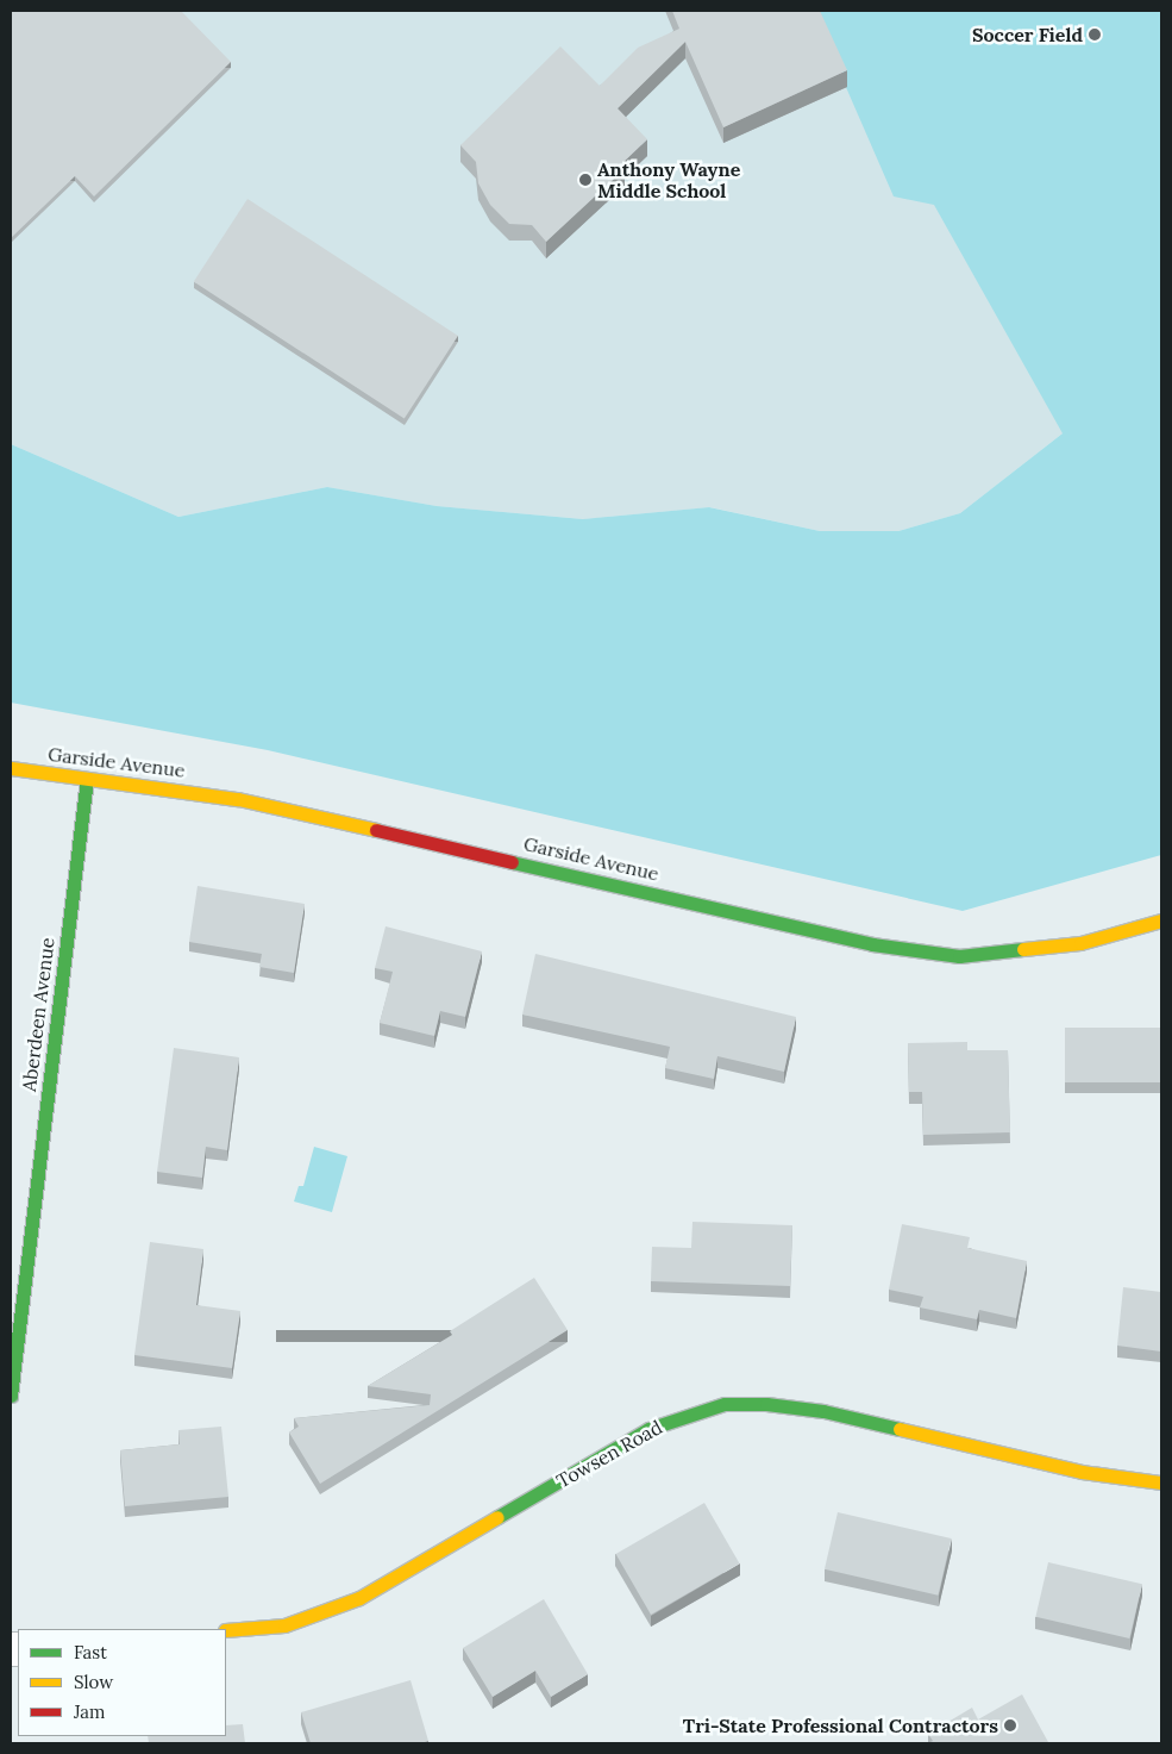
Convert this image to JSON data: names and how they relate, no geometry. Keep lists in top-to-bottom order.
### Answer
{
  "streets": {
    "street": ["Garside Avenue", "Aberdeen Avenue", "Towsen Road"]
  },
  "crossings": [
    ["Garside Avenue", "Aberdeen Avenue"]
  ],
  "places": ["Soccer Field", "Anthony Wayne Middle School", "Tri-State Professional Contractors"],
  "legend": ["Fast", "Slow", "Jam"]
}
